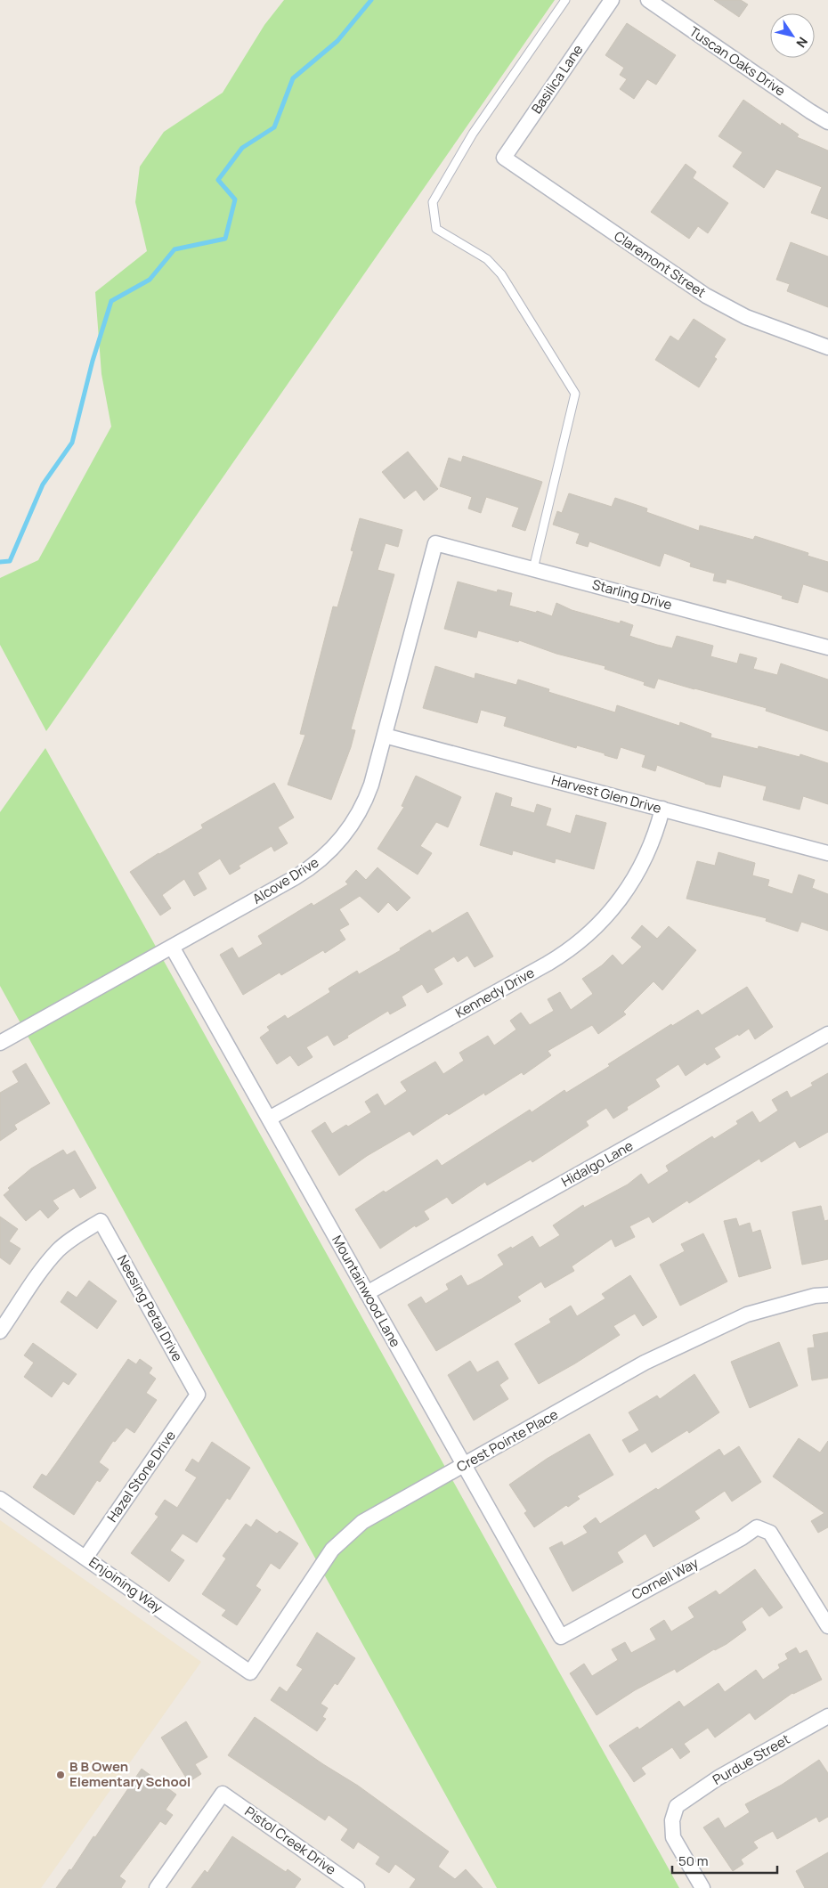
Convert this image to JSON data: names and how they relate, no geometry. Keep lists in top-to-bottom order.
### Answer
{
  "streets": {
    "street": [
      "Tuscan Oaks Drive",
      "Basilica Lane",
      "Claremont Street",
      "Starling Drive",
      "Harvest Glen Drive",
      "Alcove Drive",
      "Kennedy Drive",
      "Hidalgo Lane",
      "Mountainwood Lane",
      "Neesing Petal Drive",
      "Crest Pointe Place",
      "Hazel Stone Drive",
      "Cornell Way",
      "Enjoining Way",
      "Purdue Street",
      "Pistol Creek Drive"
    ]
  },
  "crossings": [
    ["Basilica Lane", "Claremont Street"],
    ["Starling Drive", "Alcove Drive"],
    ["Harvest Glen Drive", "Alcove Drive"],
    ["Harvest Glen Drive", "Kennedy Drive"],
    ["Alcove Drive", "Mountainwood Lane"],
    ["Kennedy Drive", "Mountainwood Lane"],
    ["Hidalgo Lane", "Mountainwood Lane"],
    ["Mountainwood Lane", "Crest Pointe Place"],
    ["Mountainwood Lane", "Cornell Way"],
    ["Neesing Petal Drive", "Hazel Stone Drive"],
    ["Crest Pointe Place", "Enjoining Way"],
    ["Hazel Stone Drive", "Enjoining Way"]
  ],
  "places": ["B B Owen Elementary School"],
  "scale_bar": "50 m",
  "north": "bottom right"
}
